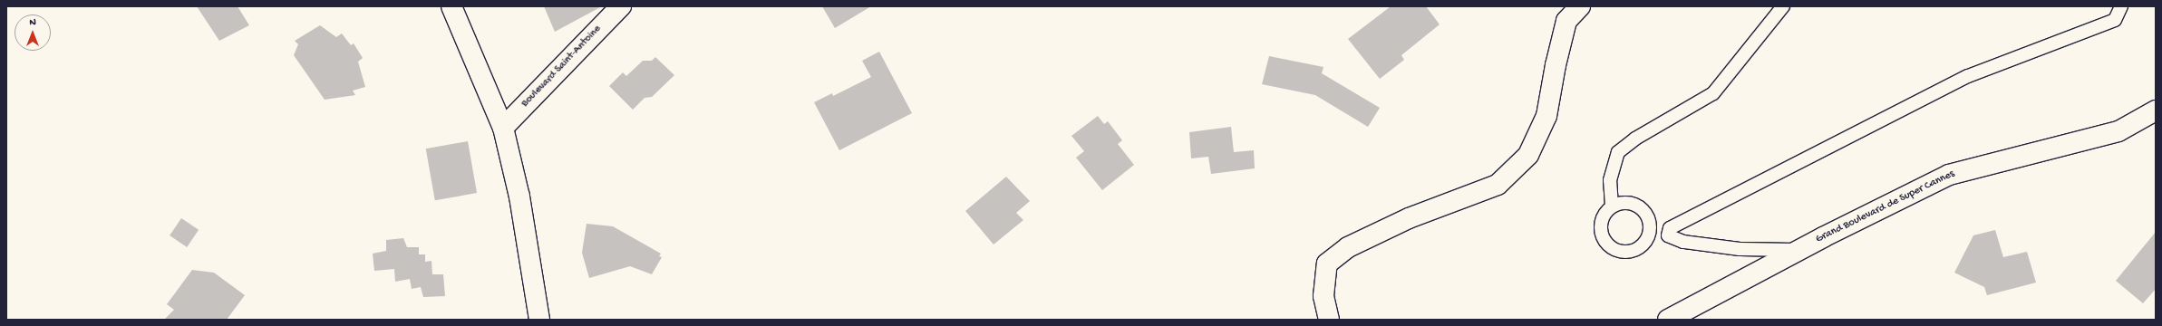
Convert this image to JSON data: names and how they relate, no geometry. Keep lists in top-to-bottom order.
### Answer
{
  "streets": {
    "street": ["Boulevard Saint-Antoine", "Grand Boulevard de Super Cannes"]
  },
  "north": "top"
}
